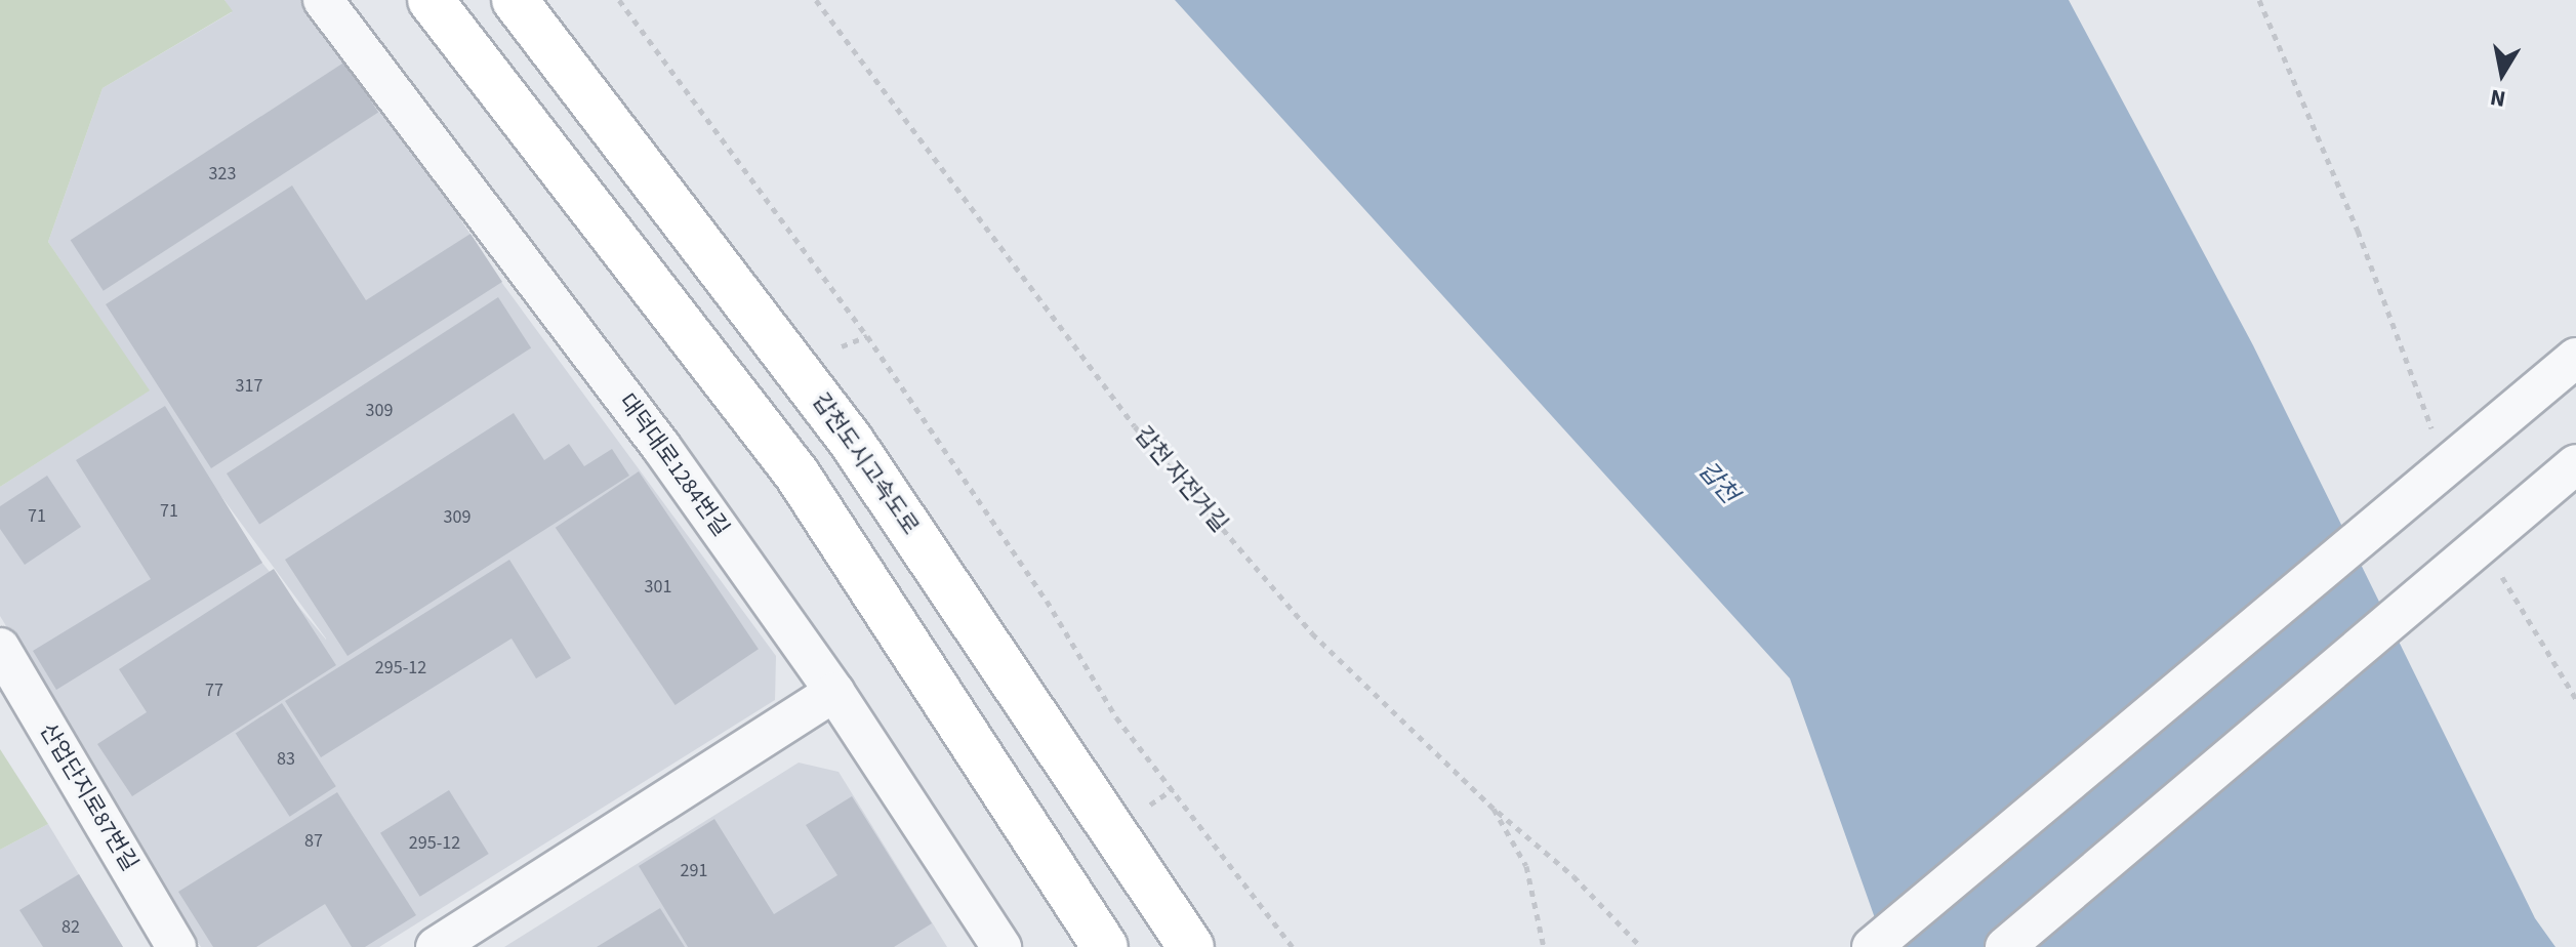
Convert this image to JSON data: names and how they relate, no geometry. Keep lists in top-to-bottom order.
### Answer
{
  "streets": {
    "highway": ["갑천도시고속도로"],
    "street": ["대덕대로1284번길", "산업단지로87번길"],
    "path": ["갑천 자전거길"]
  },
  "water": ["갑천"],
  "house_numbers": [
    "323",
    "317",
    "309",
    "71",
    "71",
    "309",
    "301",
    "295-12",
    "77",
    "83",
    "87",
    "295-12",
    "291",
    "82"
  ],
  "north": "bottom"
}
